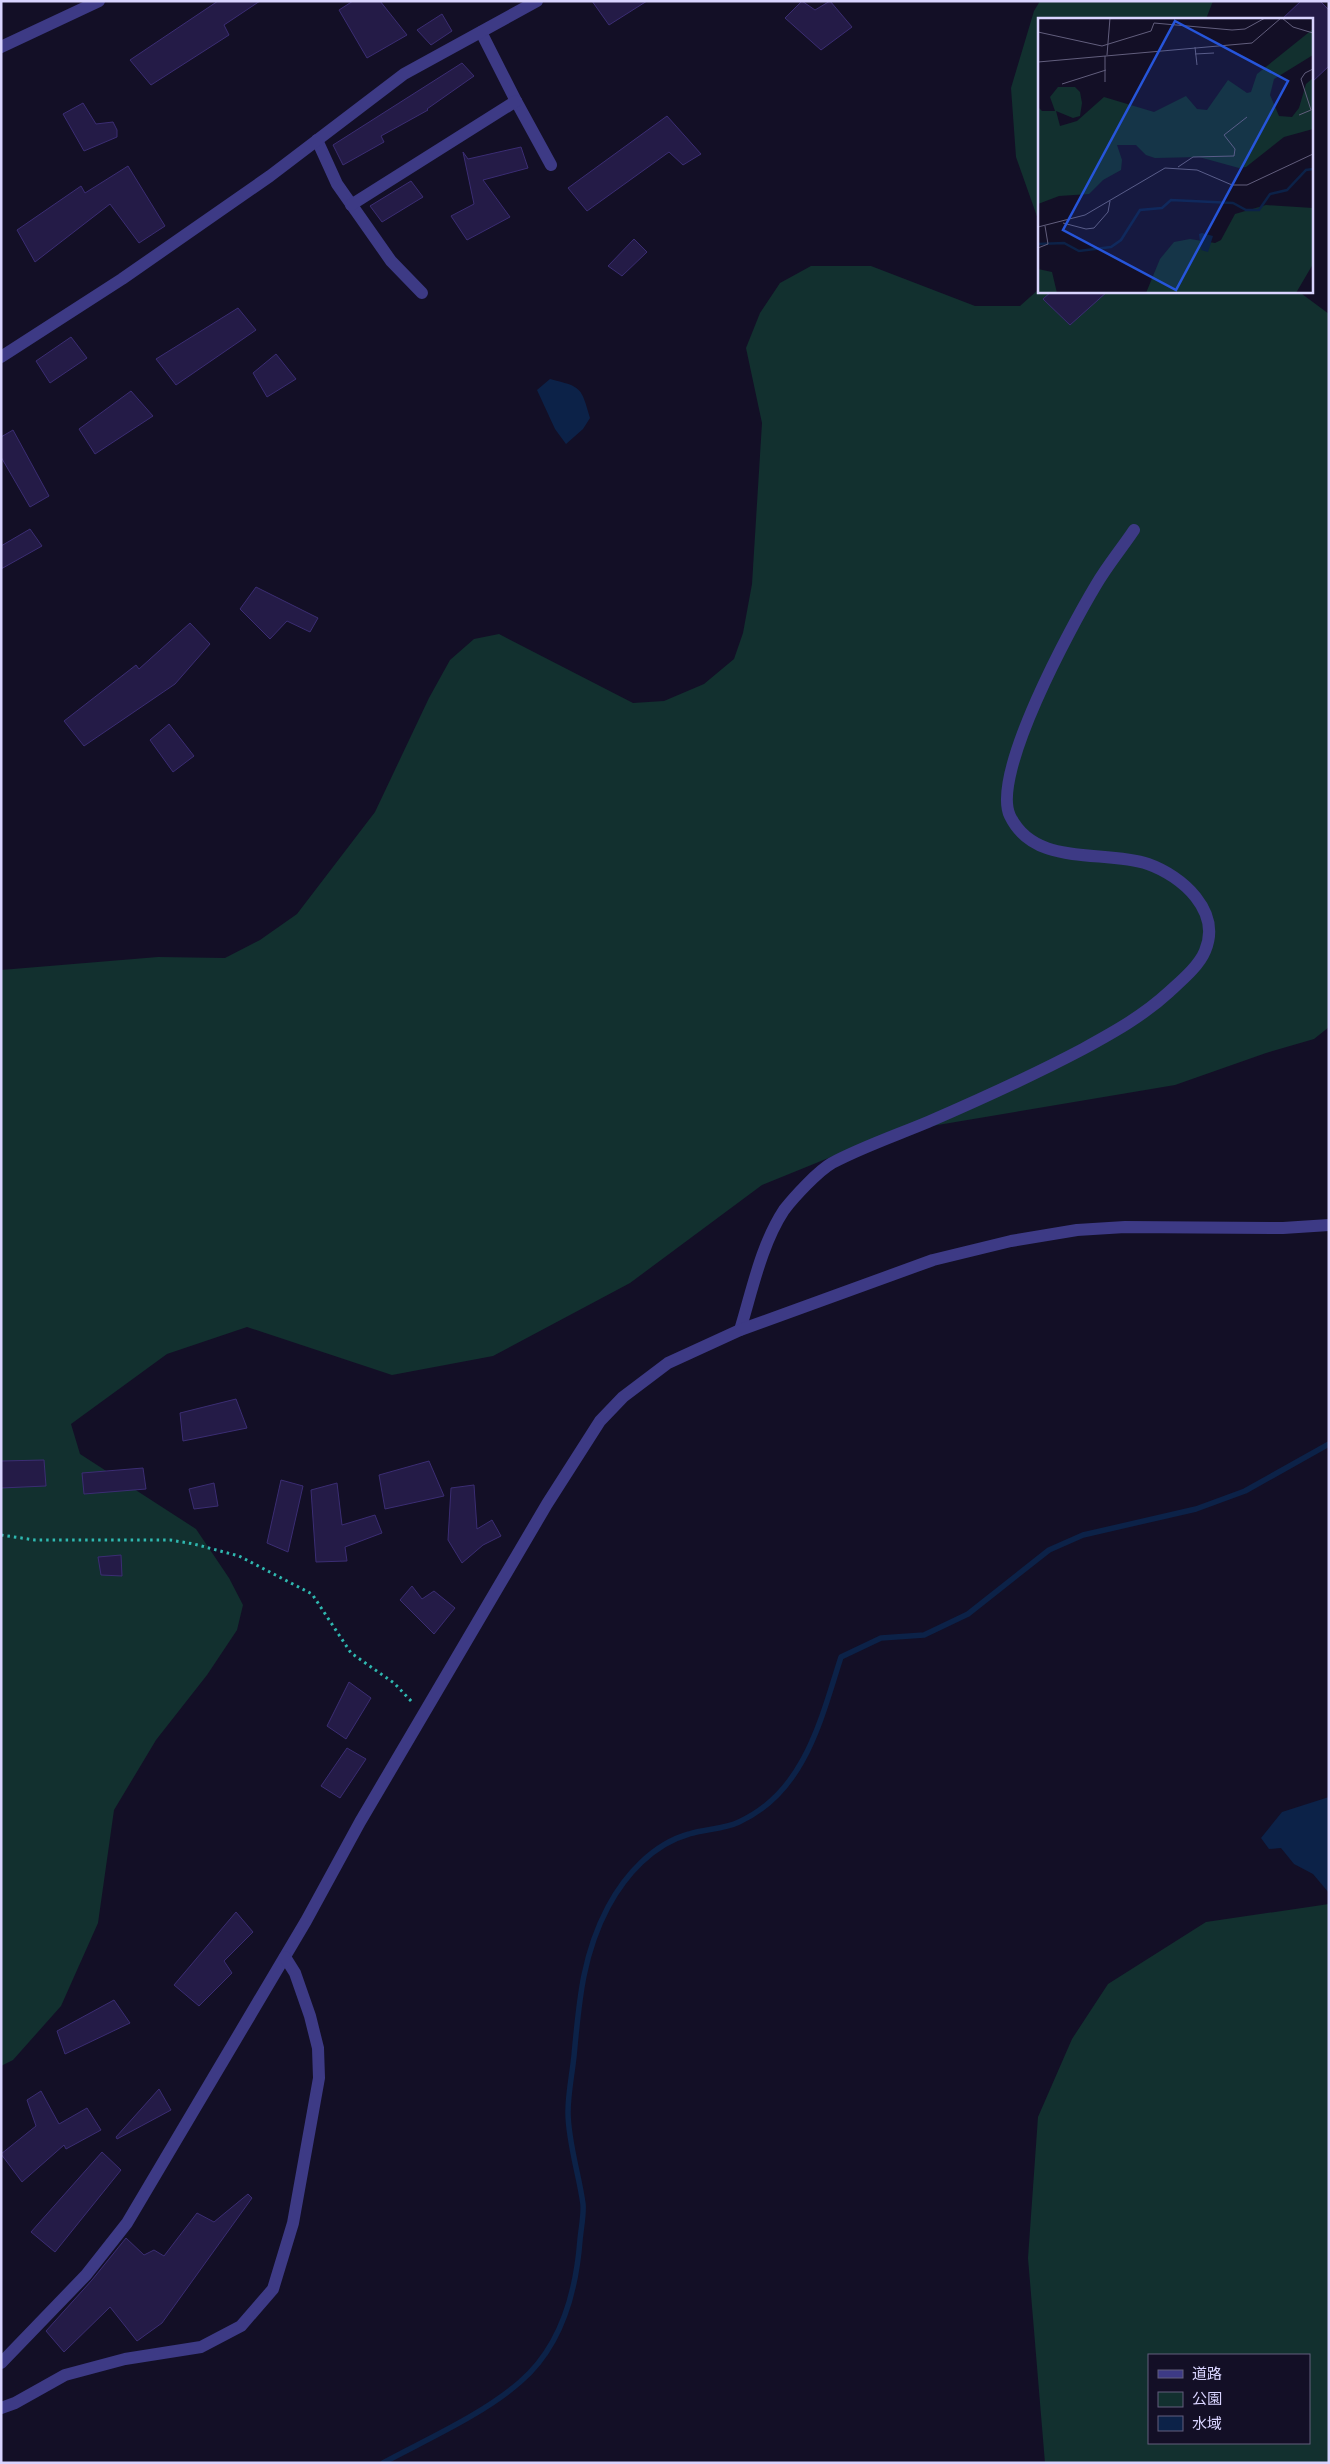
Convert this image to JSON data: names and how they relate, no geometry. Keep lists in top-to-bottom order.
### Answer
{
  "legend": ["道路", "公園", "水域"]
}
